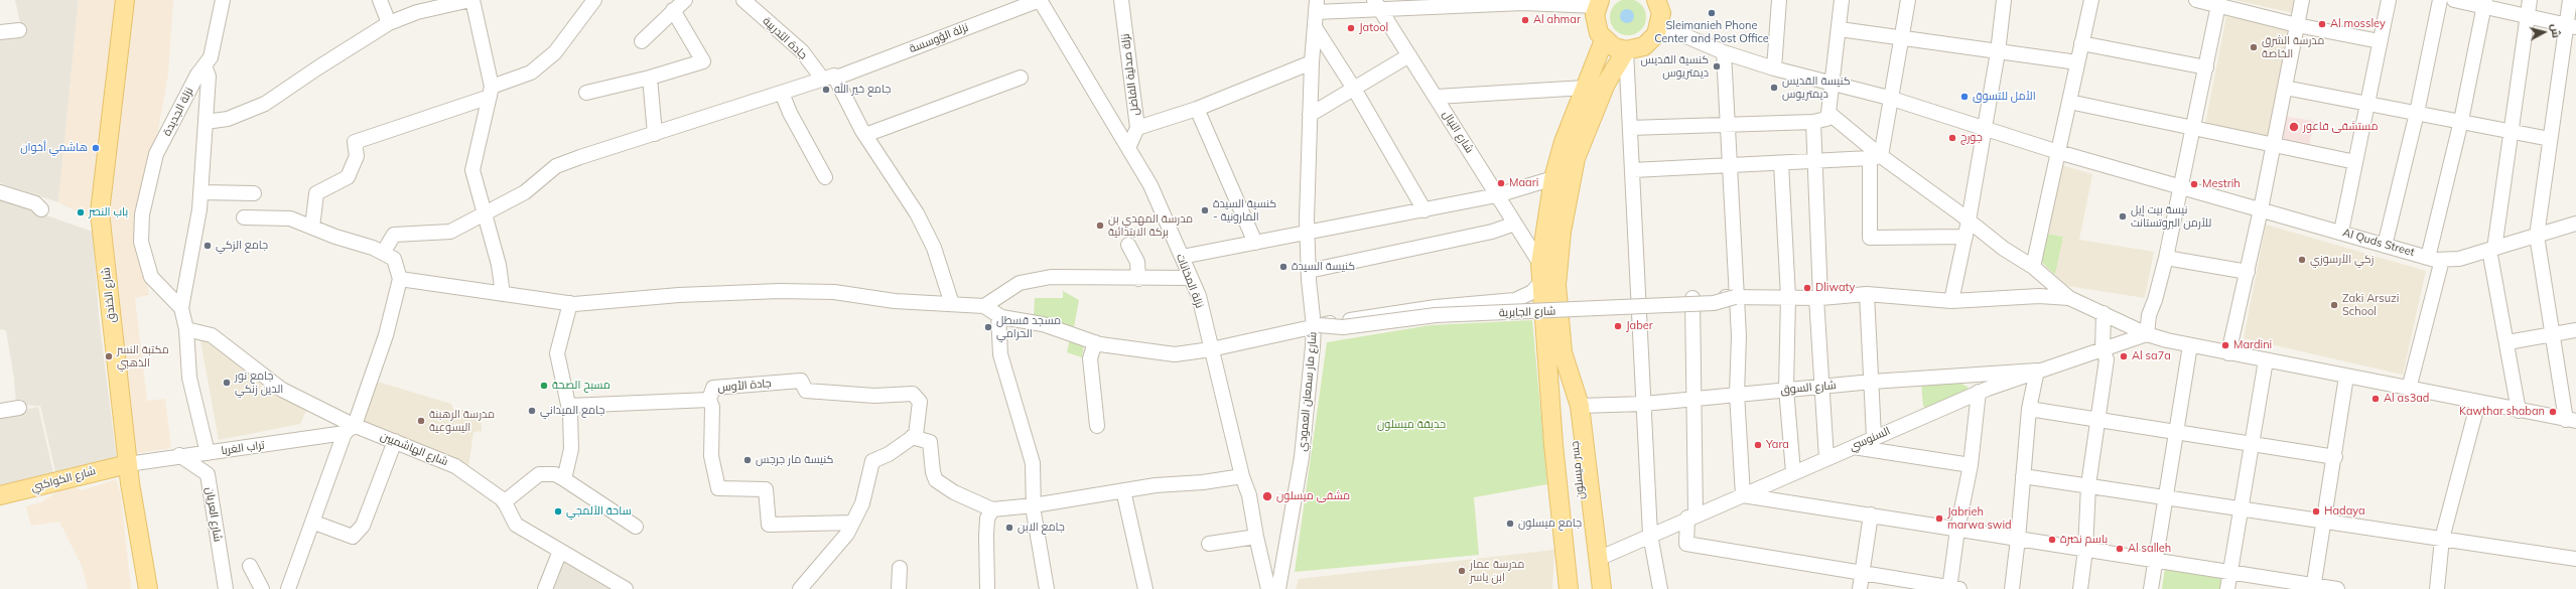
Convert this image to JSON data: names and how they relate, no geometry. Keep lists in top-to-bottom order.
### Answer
{
  "streets": {
    "main road": ["شارع الخندق", "جسر ميسلون", "شارع الكواكبي"],
    "street": [
      "جادة التدريبة",
      "نزلة الؤوسسة",
      "نزلة صدلية الفاضل",
      "نزلة الجديدة",
      "شارع النيال",
      "Al Quds Street",
      "نزلة المخانات",
      "شارع الجابرية",
      "جادة الأوس",
      "شارع السوق",
      "شارع مار سمعان العمودي",
      "السنوسي",
      "تراب الغربا",
      "شارع الهاشميين",
      "شارع العريان"
    ]
  },
  "crossings": [
    ["جادة التدريبة", "نزلة الؤوسسة"],
    ["نزلة الؤوسسة", "نزلة المخانات"],
    ["نزلة صدلية الفاضل", "نزلة المخانات"],
    ["شارع الخندق", "تراب الغربا"],
    ["شارع الخندق", "شارع الكواكبي"],
    ["شارع الجابرية", "شارع مار سمعان العمودي"],
    ["شارع السوق", "السنوسي"],
    ["تراب الغربا", "شارع الهاشميين"],
    ["تراب الغربا", "شارع الكواكبي"],
    ["تراب الغربا", "شارع العريان"]
  ],
  "parks": ["حديقة ميسلون"],
  "places": [
    "Sleimanieh Phone Center and Post Office",
    "Al ahmar",
    "Al mossley",
    "Jatool",
    "مدرسة الشرق الخاصة",
    "كنسية القديس ديمتريوس",
    "كنيسة القديس ديمتريوس",
    "جامع خير الله",
    "الأمل للتسوق",
    "مستشفى فاعور",
    "جورج",
    "هاشمي أخوان",
    "Maari",
    "Mestrih",
    "كنسية السيدة - المارونية",
    "باب النصر",
    "نيسة بيت إيل للأرمن البروتستانت",
    "مدرسة المهدي بن بركة الابتدائية",
    "جامع الزكي",
    "زكي الأرسوزي",
    "كنيسة السيدة",
    "Dliwaty",
    "Zaki Arsuzi School",
    "Jaber",
    "مسجد قسطل الحرامي",
    "Mardini",
    "مكتبة النسر الذهبي",
    "Al sa7a",
    "جامع نور الدين زنكي",
    "مسبح الصحة",
    "Al as3ad",
    "جامع الميداني",
    "Kawthar shaban",
    "مدرسة الرهبنة اليسوعية",
    "Yara",
    "كنيسة مار جرجس",
    "مشفى ميسلون",
    "ساحة الألمجي",
    "Hadaya",
    "Jabrieh marwa swid",
    "جامع ميسلون",
    "جامع الابن",
    "باسم نصرة",
    "Al salleh",
    "مدرسة عمار ابن ياسر"
  ],
  "north": "right"
}
